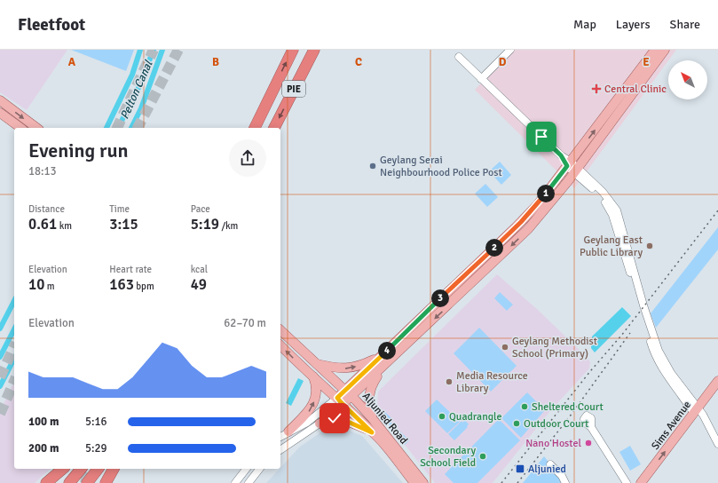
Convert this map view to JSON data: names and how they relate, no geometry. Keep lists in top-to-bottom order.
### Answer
{
  "streets": {
    "highway": ["PIE"],
    "main road": ["Aljunied Road", "Sims Avenue"]
  },
  "one_way": ["Sims Avenue"],
  "water": ["Pelton Canal"],
  "places": {
    "health": ["Central Clinic"],
    "other": [
      "Geylang Serai Neighbourhood Police Post",
      "Geylang East Public Library",
      "Geylang Methodist School (Primary)",
      "Media Resource Library",
      "Sheltered Court",
      "Quadrangle",
      "Outdoor Court",
      "Nano Hostel",
      "Secondary School Field"
    ],
    "transit": ["Aljunied"]
  },
  "north": "top left",
  "page": {
    "header": "Fleetfoot",
    "nav": ["Map", "Layers", "Share"],
    "heading": ["Evening run", "18:13"],
    "pins": [
      "1",
      "2",
      "3",
      "4"
    ],
    "stats": [
      ["Distance", "0.61 km"],
      ["Time", "3:15"],
      ["Pace", "5:19 /km"],
      ["Elevation", "10 m"],
      ["Heart rate", "163 bpm"],
      ["kcal", "49"]
    ],
    "chart": ["Elevation", "62–70 m"],
    "list": [
      {
        "name": "100 m",
        "note": "5:16"
      },
      {
        "name": "200 m",
        "note": "5:29"
      }
    ]
  },
  "grid": {
    "columns": [
      "A",
      "B",
      "C",
      "D",
      "E"
    ]
  }
}
